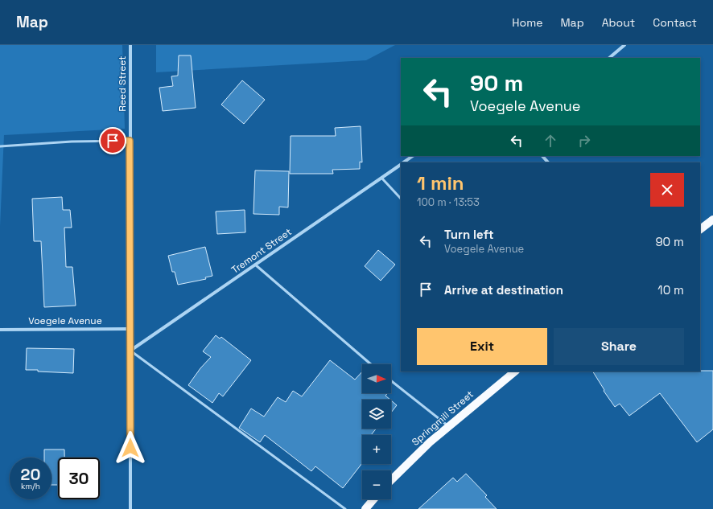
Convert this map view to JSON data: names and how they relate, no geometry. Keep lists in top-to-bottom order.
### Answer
{
  "streets": {
    "main road": ["Springmill Street"],
    "street": ["Reed Street", "Tremont Street", "Voegele Avenue"]
  },
  "crossings": [
    ["Reed Street", "Tremont Street"],
    ["Reed Street", "Voegele Avenue"]
  ],
  "north": "right",
  "page": {
    "header": "Map",
    "nav": [
      "Home",
      "Map",
      "About",
      "Contact"
    ],
    "turn": ["90 m", "Voegele Avenue"],
    "heading": ["1 min", "100 m · 13:53"],
    "list": [
      {
        "name": "Turn left",
        "note": "Voegele Avenue",
        "value": "90 m"
      },
      {
        "name": "Arrive at destination",
        "value": "10 m"
      }
    ],
    "buttons": ["Exit", "Share"],
    "map_buttons": ["+", "−"],
    "speed": "20 km/h",
    "limit": "30"
  }
}
